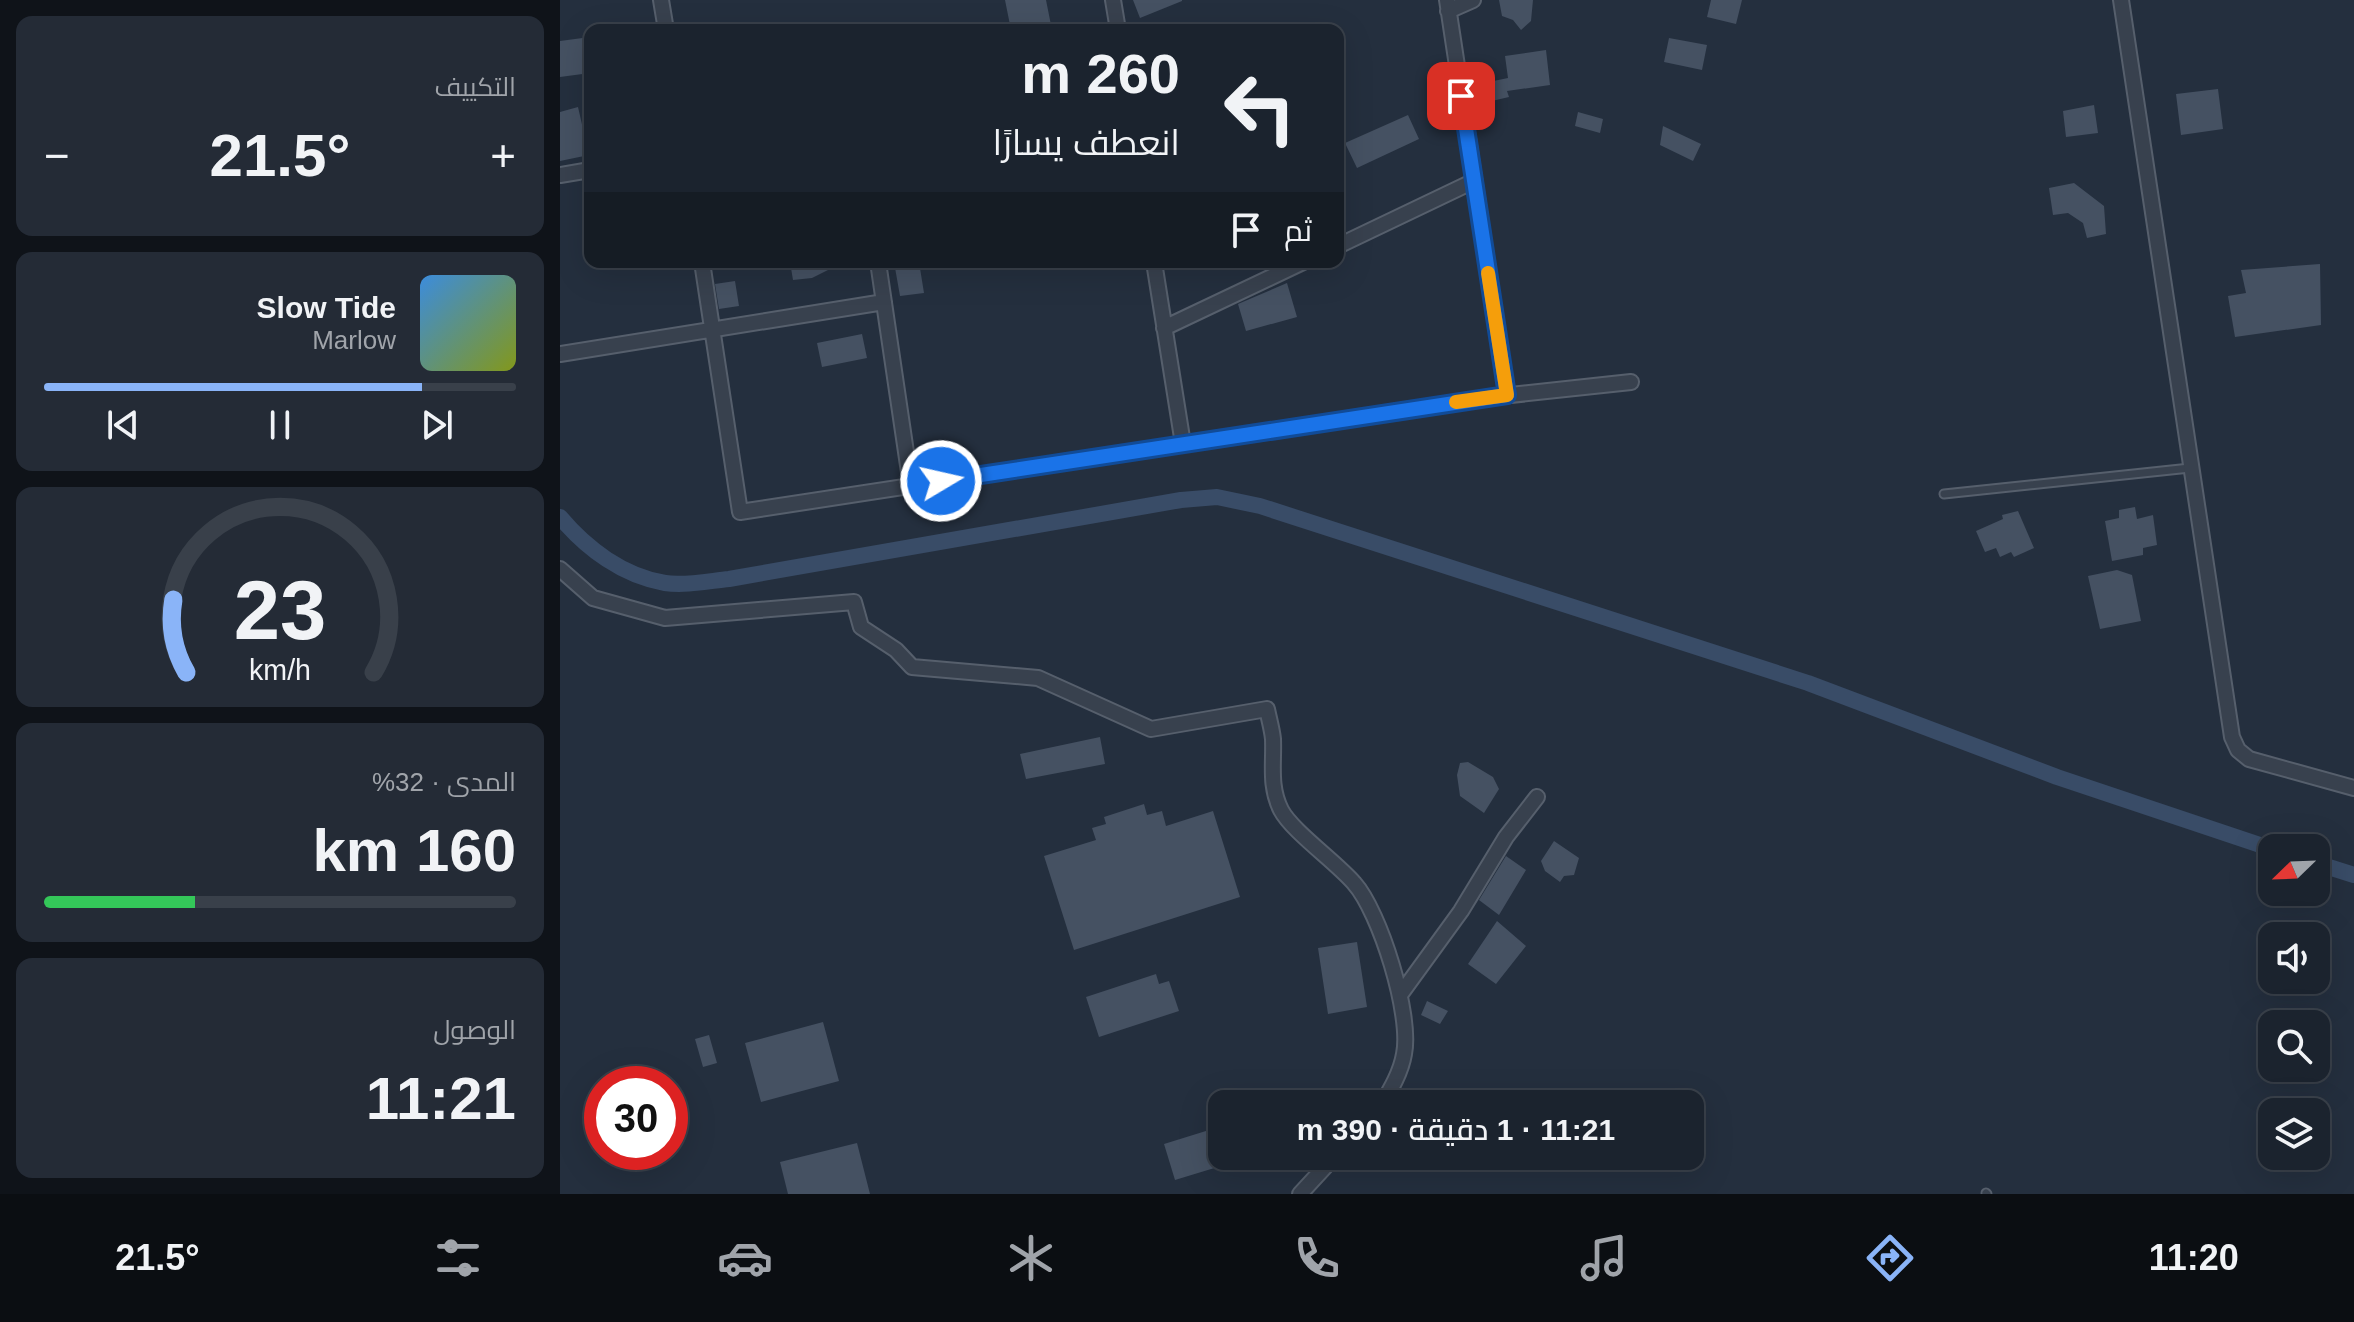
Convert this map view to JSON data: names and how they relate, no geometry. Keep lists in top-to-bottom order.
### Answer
{
  "north": "bottom left",
  "page": {
    "tile": [
      "التكييف",
      ["المدى · 32%", "160 km"],
      ["الوصول", "11:21"]
    ],
    "turn": ["260 m", "انعطف يسارًا"],
    "heat": ["−", "21.5°", "+"],
    "then": "ثم",
    "song": ["Slow Tide", "Marlow"],
    "limit": "30",
    "trip": "11:21 · 1 دقيقة · 390 m",
    "tabs": ["11:20", "21.5°"],
    "gauge": ["23", "km/h"]
  }
}
